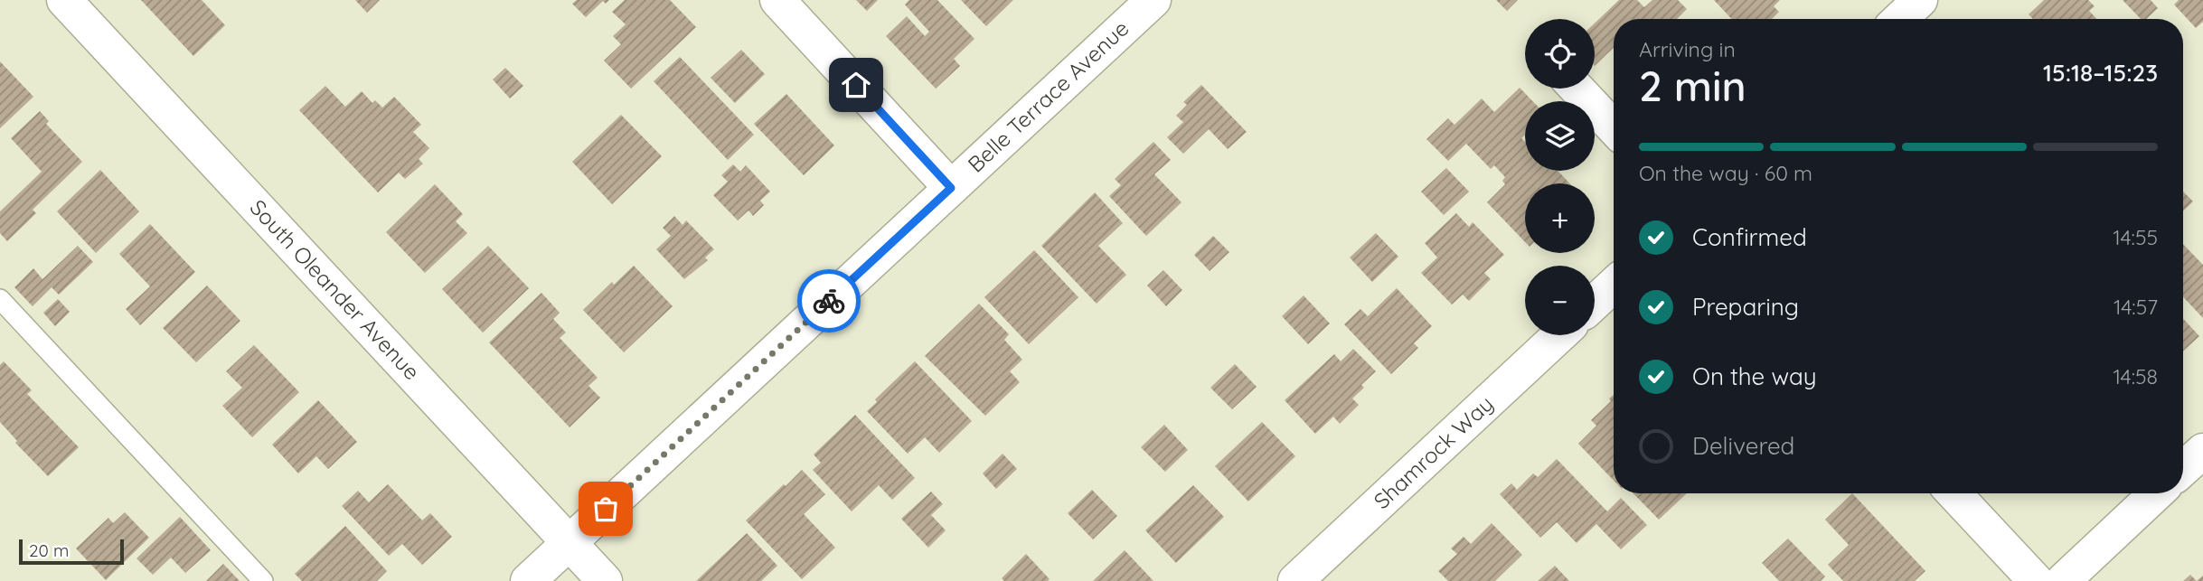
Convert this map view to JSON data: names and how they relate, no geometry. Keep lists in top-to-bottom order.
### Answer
{
  "streets": {
    "street": ["Belle Terrace Avenue", "South Oleander Avenue", "Shamrock Way"]
  },
  "crossings": [
    ["Belle Terrace Avenue", "South Oleander Avenue"]
  ],
  "scale_bar": "20 m",
  "page": {
    "map_buttons": ["+", "−"],
    "heading": ["2 min", "Arriving in", "15:18–15:23"],
    "bar": "On the way · 60 m",
    "list": [
      ["Confirmed", "14:55"],
      ["Preparing", "14:57"],
      ["On the way", "14:58"],
      "Delivered"
    ],
    "scale": "20 m"
  }
}
